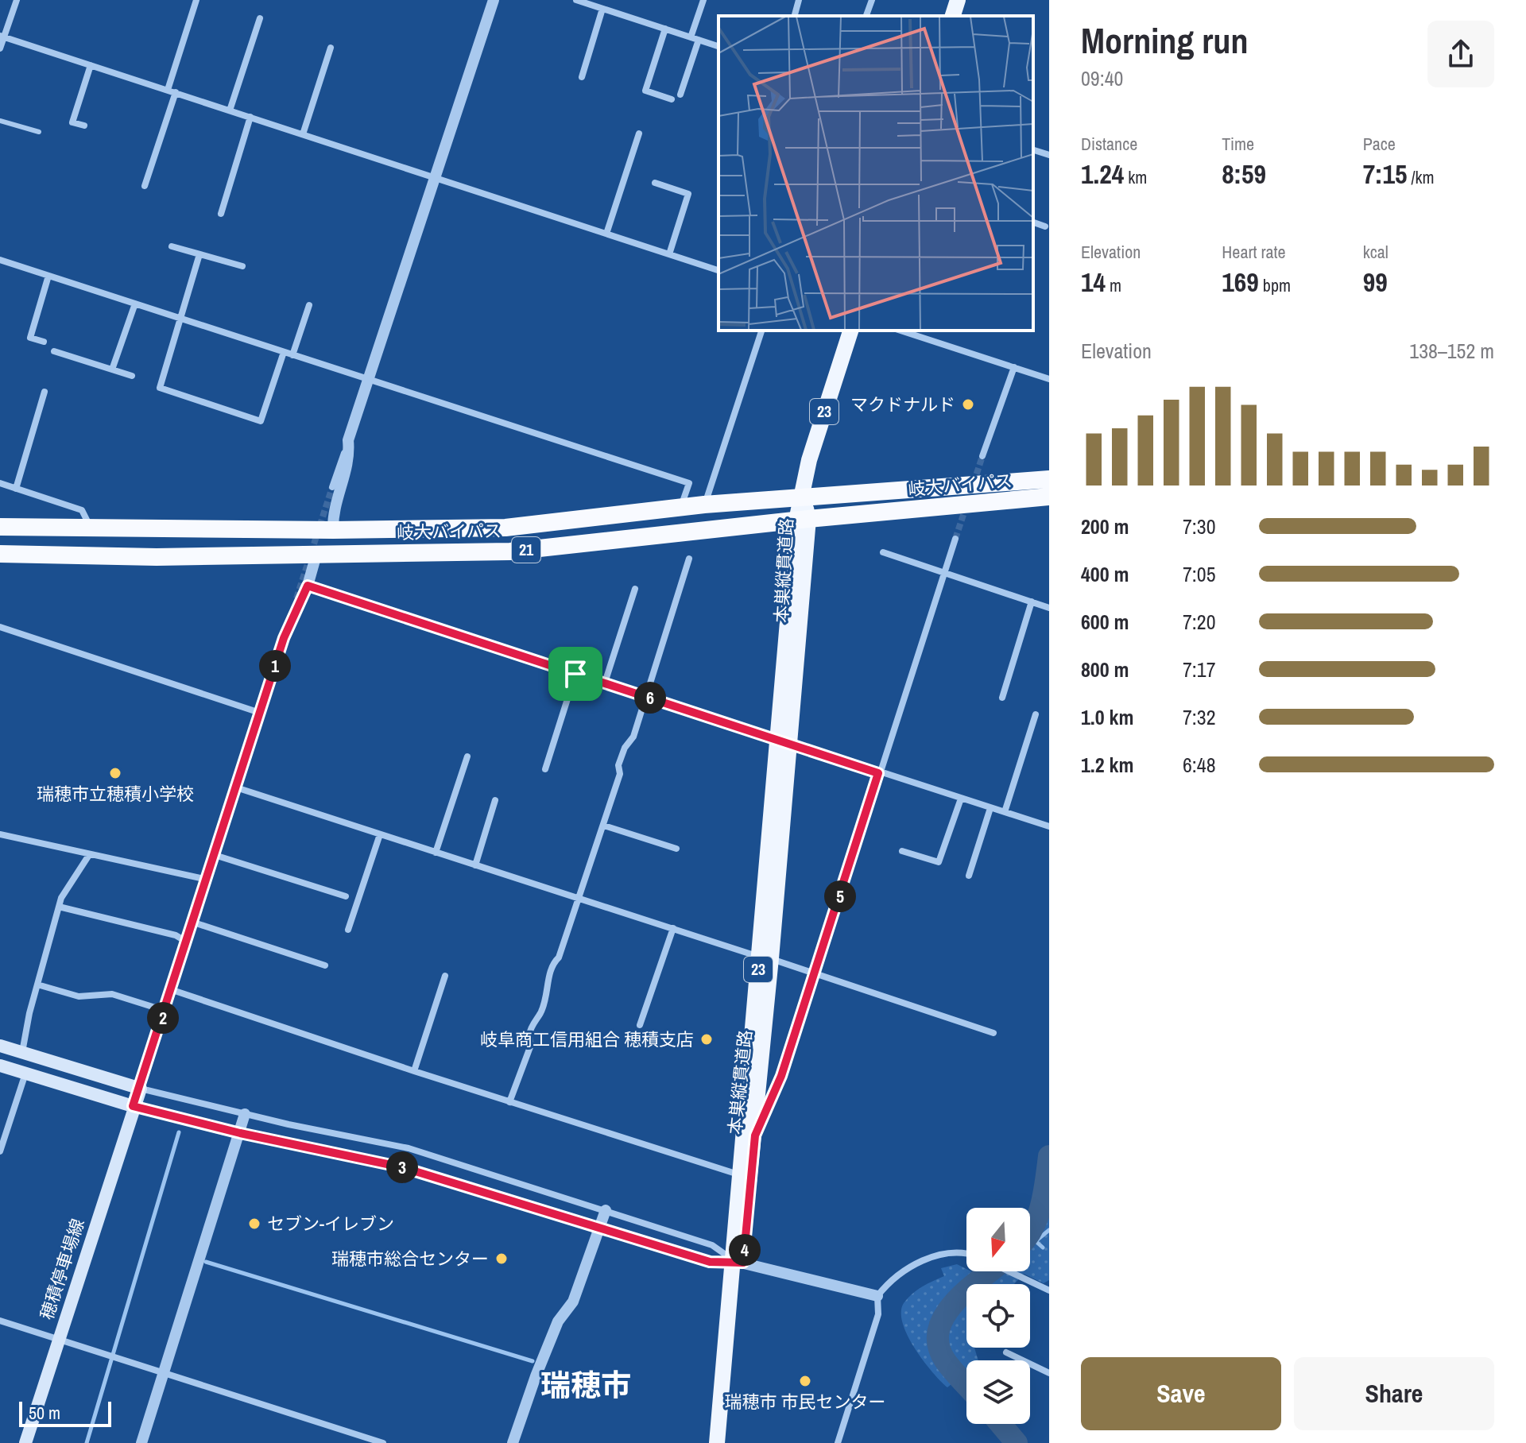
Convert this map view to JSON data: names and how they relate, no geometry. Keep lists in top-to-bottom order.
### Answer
{
  "streets": {
    "highway": ["岐大バイパス", "21"],
    "main road": ["23", "本巣縦貫道路", "穂積停車場線"]
  },
  "crossings": [
    ["23", "岐大バイパス"],
    ["23", "本巣縦貫道路"],
    ["岐大バイパス", "本巣縦貫道路"]
  ],
  "districts": ["瑞穂市"],
  "places": [
    "マクドナルド",
    "瑞穂市立穂積小学校",
    "岐阜商工信用組合 穂積支店",
    "セブン-イレブン",
    "瑞穂市総合センター",
    "瑞穂市 市民センター"
  ],
  "scale_bar": "50 m",
  "north": "bottom",
  "page": {
    "heading": ["Morning run", "09:40"],
    "stats": [
      ["Distance", "1.24 km"],
      ["Time", "8:59"],
      ["Pace", "7:15 /km"],
      ["Elevation", "14 m"],
      ["Heart rate", "169 bpm"],
      ["kcal", "99"]
    ],
    "chart": ["Elevation", "138–152 m"],
    "list": [
      {
        "name": "200 m",
        "note": "7:30"
      },
      {
        "name": "400 m",
        "note": "7:05"
      },
      {
        "name": "600 m",
        "note": "7:20"
      },
      {
        "name": "800 m",
        "note": "7:17"
      },
      {
        "name": "1.0 km",
        "note": "7:32"
      },
      {
        "name": "1.2 km",
        "note": "6:48"
      }
    ],
    "pins": [
      "1",
      "6",
      "5",
      "2",
      "3",
      "4"
    ],
    "buttons": ["Save", "Share"],
    "scale": "50 m"
  }
}
